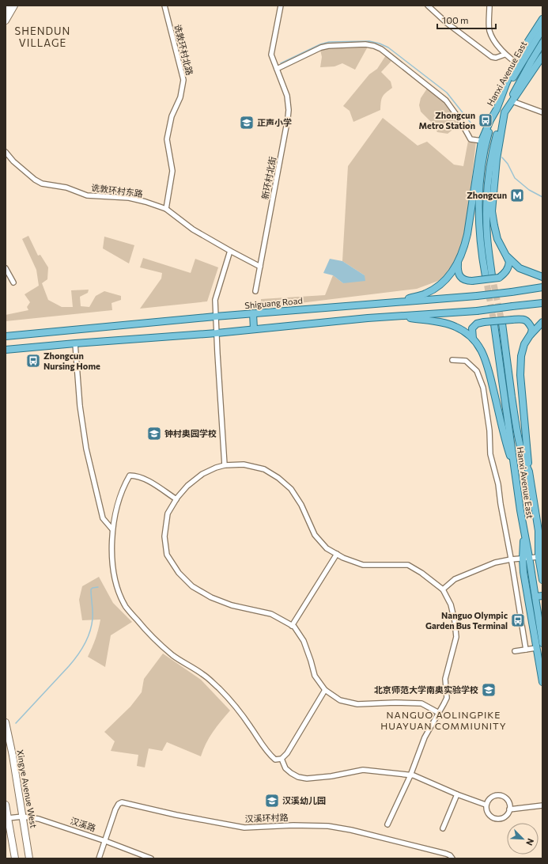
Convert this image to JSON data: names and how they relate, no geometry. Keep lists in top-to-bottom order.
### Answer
{
  "streets": {
    "main road": ["Hanxi Avenue East", "Shiguang Road"],
    "street": [
      "诜敦环村北路",
      "新环村北街",
      "诜敦环村东路",
      "Xingye Avenue West",
      "汉溪环村路",
      "汉溪路"
    ]
  },
  "crossings": [
    ["诜敦环村北路", "诜敦环村东路"],
    ["新环村北街", "诜敦环村东路"],
    ["Xingye Avenue West", "汉溪路"],
    ["汉溪环村路", "汉溪路"]
  ],
  "districts": ["SHENDUN VILLAGE", "NANGUO AOLINGPIKE HUAYUAN COMMIUNITY"],
  "places": {
    "bus stop": ["Zhongcun Metro Station", "Zhongcun Nursing Home", "Nanguo Olympic Garden Bus Terminal"],
    "school or university": [
      "正声小学",
      "钟村奥园学校",
      "北京师范大学南奥实验学校",
      "汉溪幼儿园"
    ],
    "metro station": ["Zhongcun"]
  },
  "scale_bar": "100 m",
  "north": "bottom right"
}
